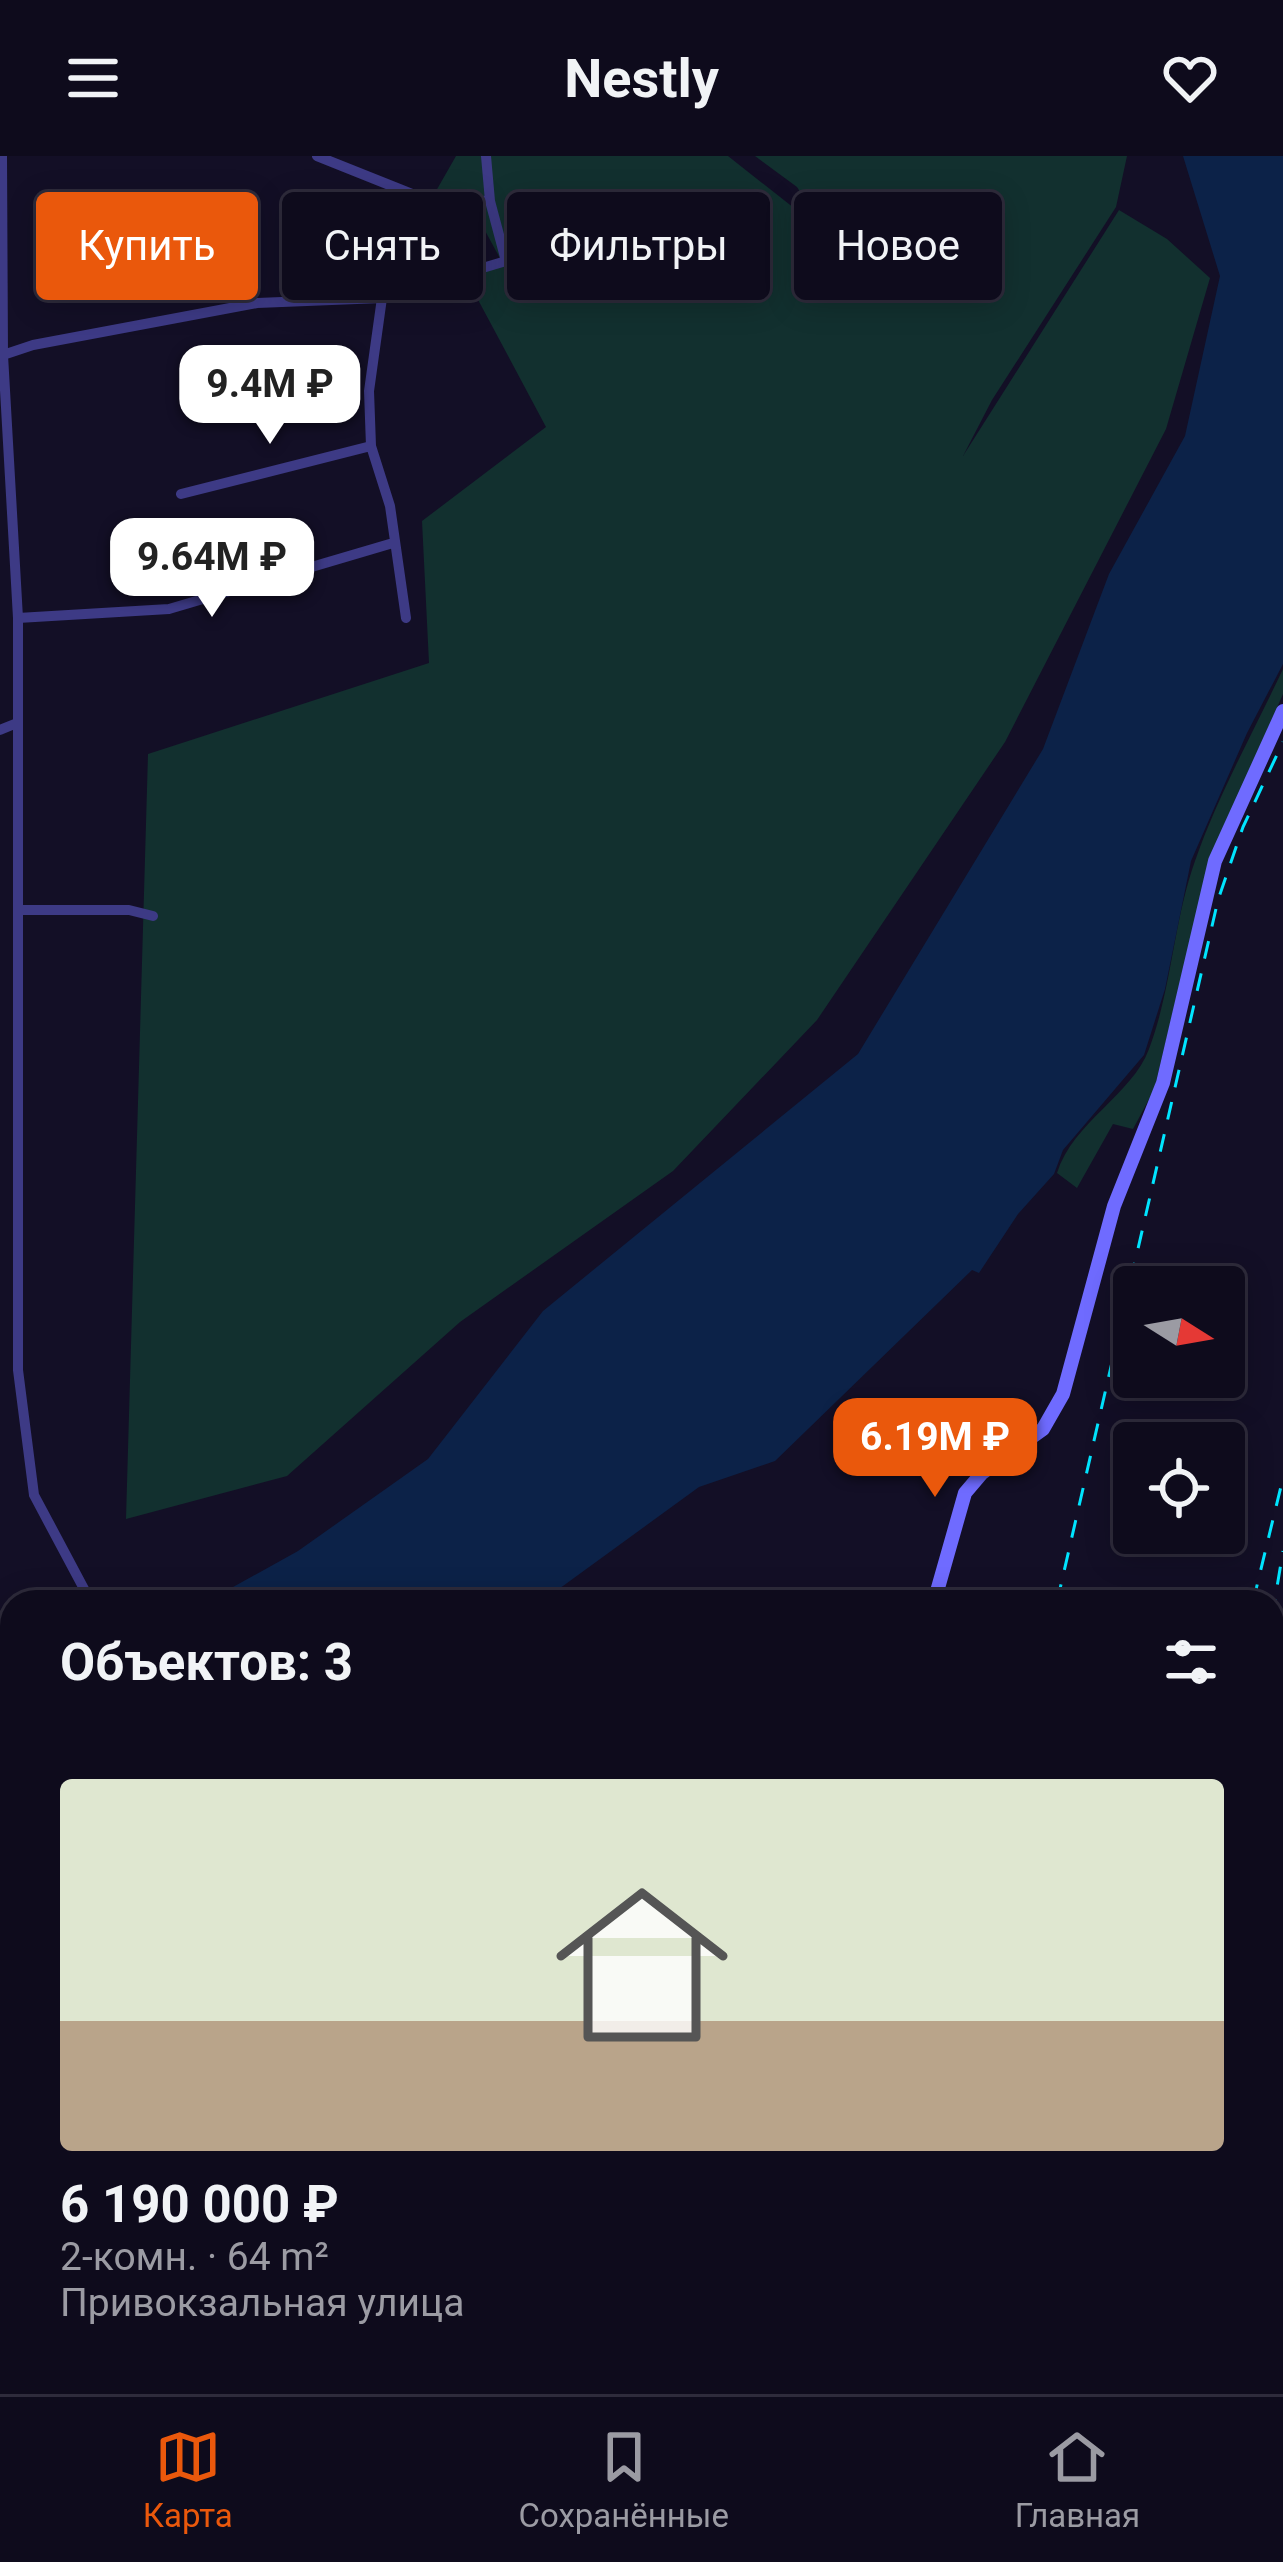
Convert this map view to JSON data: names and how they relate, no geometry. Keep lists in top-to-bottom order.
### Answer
{
  "north": "right",
  "page": {
    "header": "Nestly",
    "chip": [
      "Купить",
      "Снять",
      "Фильтры",
      "Новое"
    ],
    "price": ["9.4M ₽", "9.64M ₽", "6.19M ₽"],
    "heading": "Объектов: 3",
    "list": [
      {
        "name": "6 190 000 ₽",
        "note": "2-комн. · 64 m² · Привокзальная улица"
      }
    ],
    "tabs": ["Карта", "Сохранённые", "Главная"]
  }
}
